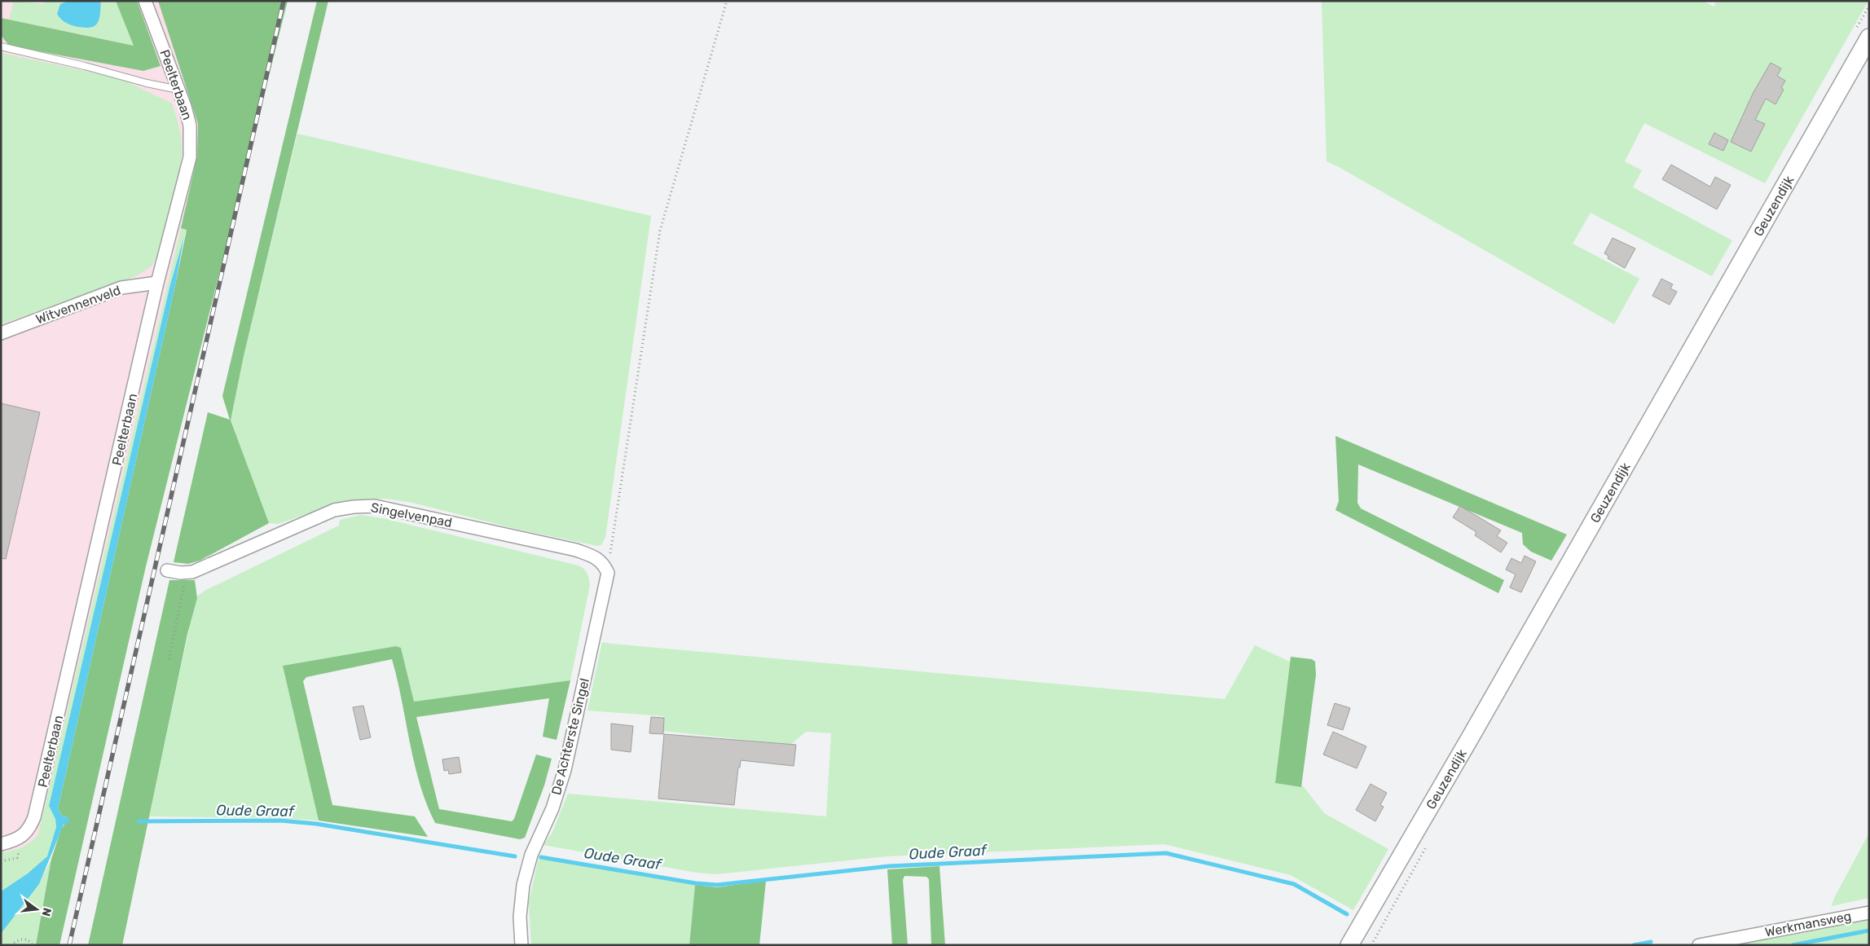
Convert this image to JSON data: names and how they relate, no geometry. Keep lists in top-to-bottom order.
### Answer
{
  "streets": {
    "main road": ["Geuzendijk"],
    "street": [
      "Peelterbaan",
      "Witvennenveld",
      "Singelvenpad",
      "De Achterste Singel",
      "Werkmansweg"
    ]
  },
  "crossings": [
    ["Peelterbaan", "Witvennenveld"],
    ["Singelvenpad", "De Achterste Singel"]
  ],
  "water": ["Oude Graaf"],
  "north": "right"
}
